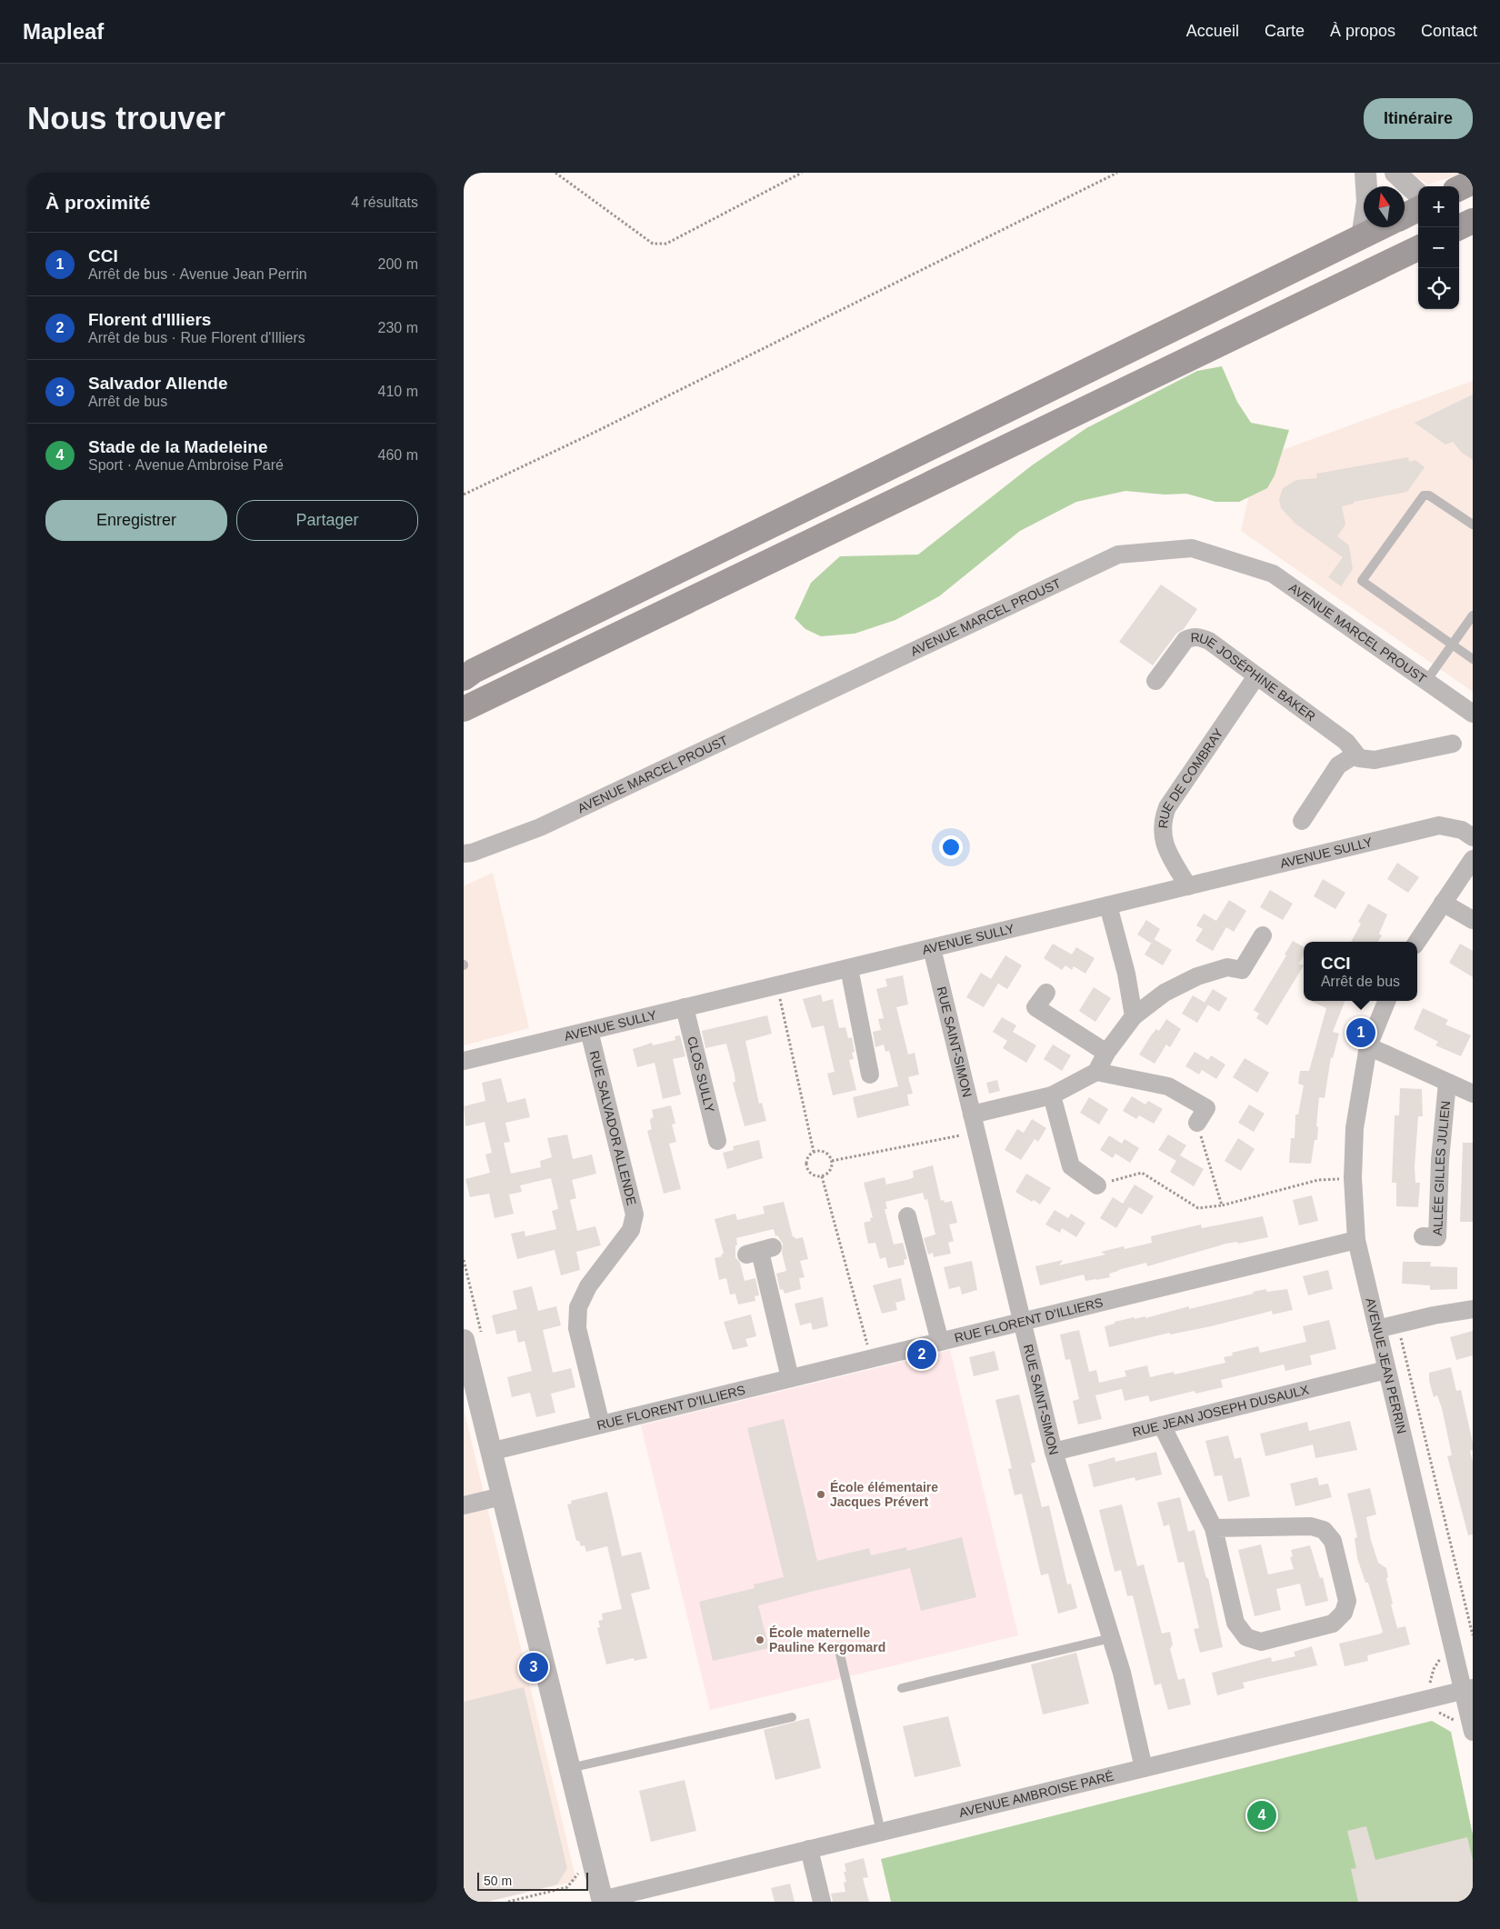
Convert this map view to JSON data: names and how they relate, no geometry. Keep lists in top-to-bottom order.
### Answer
{
  "streets": {
    "street": [
      "AVENUE MARCEL PROUST",
      "RUE JOSÉPHINE BAKER",
      "RUE DE COMBRAY",
      "AVENUE SULLY",
      "RUE SAINT-SIMON",
      "CLOS SULLY",
      "RUE SALVADOR ALLENDE",
      "ALLÉE GILLES JULIEN",
      "RUE FLORENT D'ILLIERS",
      "AVENUE JEAN PERRIN",
      "RUE JEAN JOSEPH DUSAULX",
      "AVENUE AMBROISE PARÉ"
    ]
  },
  "crossings": [
    ["RUE JOSÉPHINE BAKER", "RUE DE COMBRAY"],
    ["RUE DE COMBRAY", "AVENUE SULLY"],
    ["AVENUE SULLY", "RUE SAINT-SIMON"],
    ["AVENUE SULLY", "CLOS SULLY"],
    ["AVENUE SULLY", "RUE SALVADOR ALLENDE"],
    ["RUE SAINT-SIMON", "RUE FLORENT D'ILLIERS"],
    ["RUE SAINT-SIMON", "RUE JEAN JOSEPH DUSAULX"],
    ["RUE SAINT-SIMON", "AVENUE AMBROISE PARÉ"],
    ["RUE SALVADOR ALLENDE", "RUE FLORENT D'ILLIERS"],
    ["RUE FLORENT D'ILLIERS", "AVENUE JEAN PERRIN"],
    ["AVENUE JEAN PERRIN", "RUE JEAN JOSEPH DUSAULX"],
    ["AVENUE JEAN PERRIN", "AVENUE AMBROISE PARÉ"]
  ],
  "places": ["École élémentaire Jacques Prévert", "École maternelle Pauline Kergomard"],
  "scale_bar": "50 m",
  "north": "top",
  "page": {
    "header": "Mapleaf",
    "nav": [
      "Accueil",
      "Carte",
      "À propos",
      "Contact"
    ],
    "buttons": [
      "Itinéraire",
      ["Enregistrer", "Partager"]
    ],
    "title": "Nous trouver",
    "heading": ["À proximité", "4 résultats"],
    "map_buttons": ["+", "−"],
    "list": [
      {
        "mark": "1",
        "name": "CCI",
        "note": "Arrêt de bus · Avenue Jean Perrin",
        "value": "200 m"
      },
      {
        "mark": "2",
        "name": "Florent d'Illiers",
        "note": "Arrêt de bus · Rue Florent d'Illiers",
        "value": "230 m"
      },
      {
        "mark": "3",
        "name": "Salvador Allende",
        "note": "Arrêt de bus",
        "value": "410 m"
      },
      {
        "mark": "4",
        "name": "Stade de la Madeleine",
        "note": "Sport · Avenue Ambroise Paré",
        "value": "460 m"
      }
    ],
    "popup": ["CCI", "Arrêt de bus"],
    "pins": [
      "1",
      "2",
      "3",
      "4"
    ],
    "scale": "50 m"
  }
}
